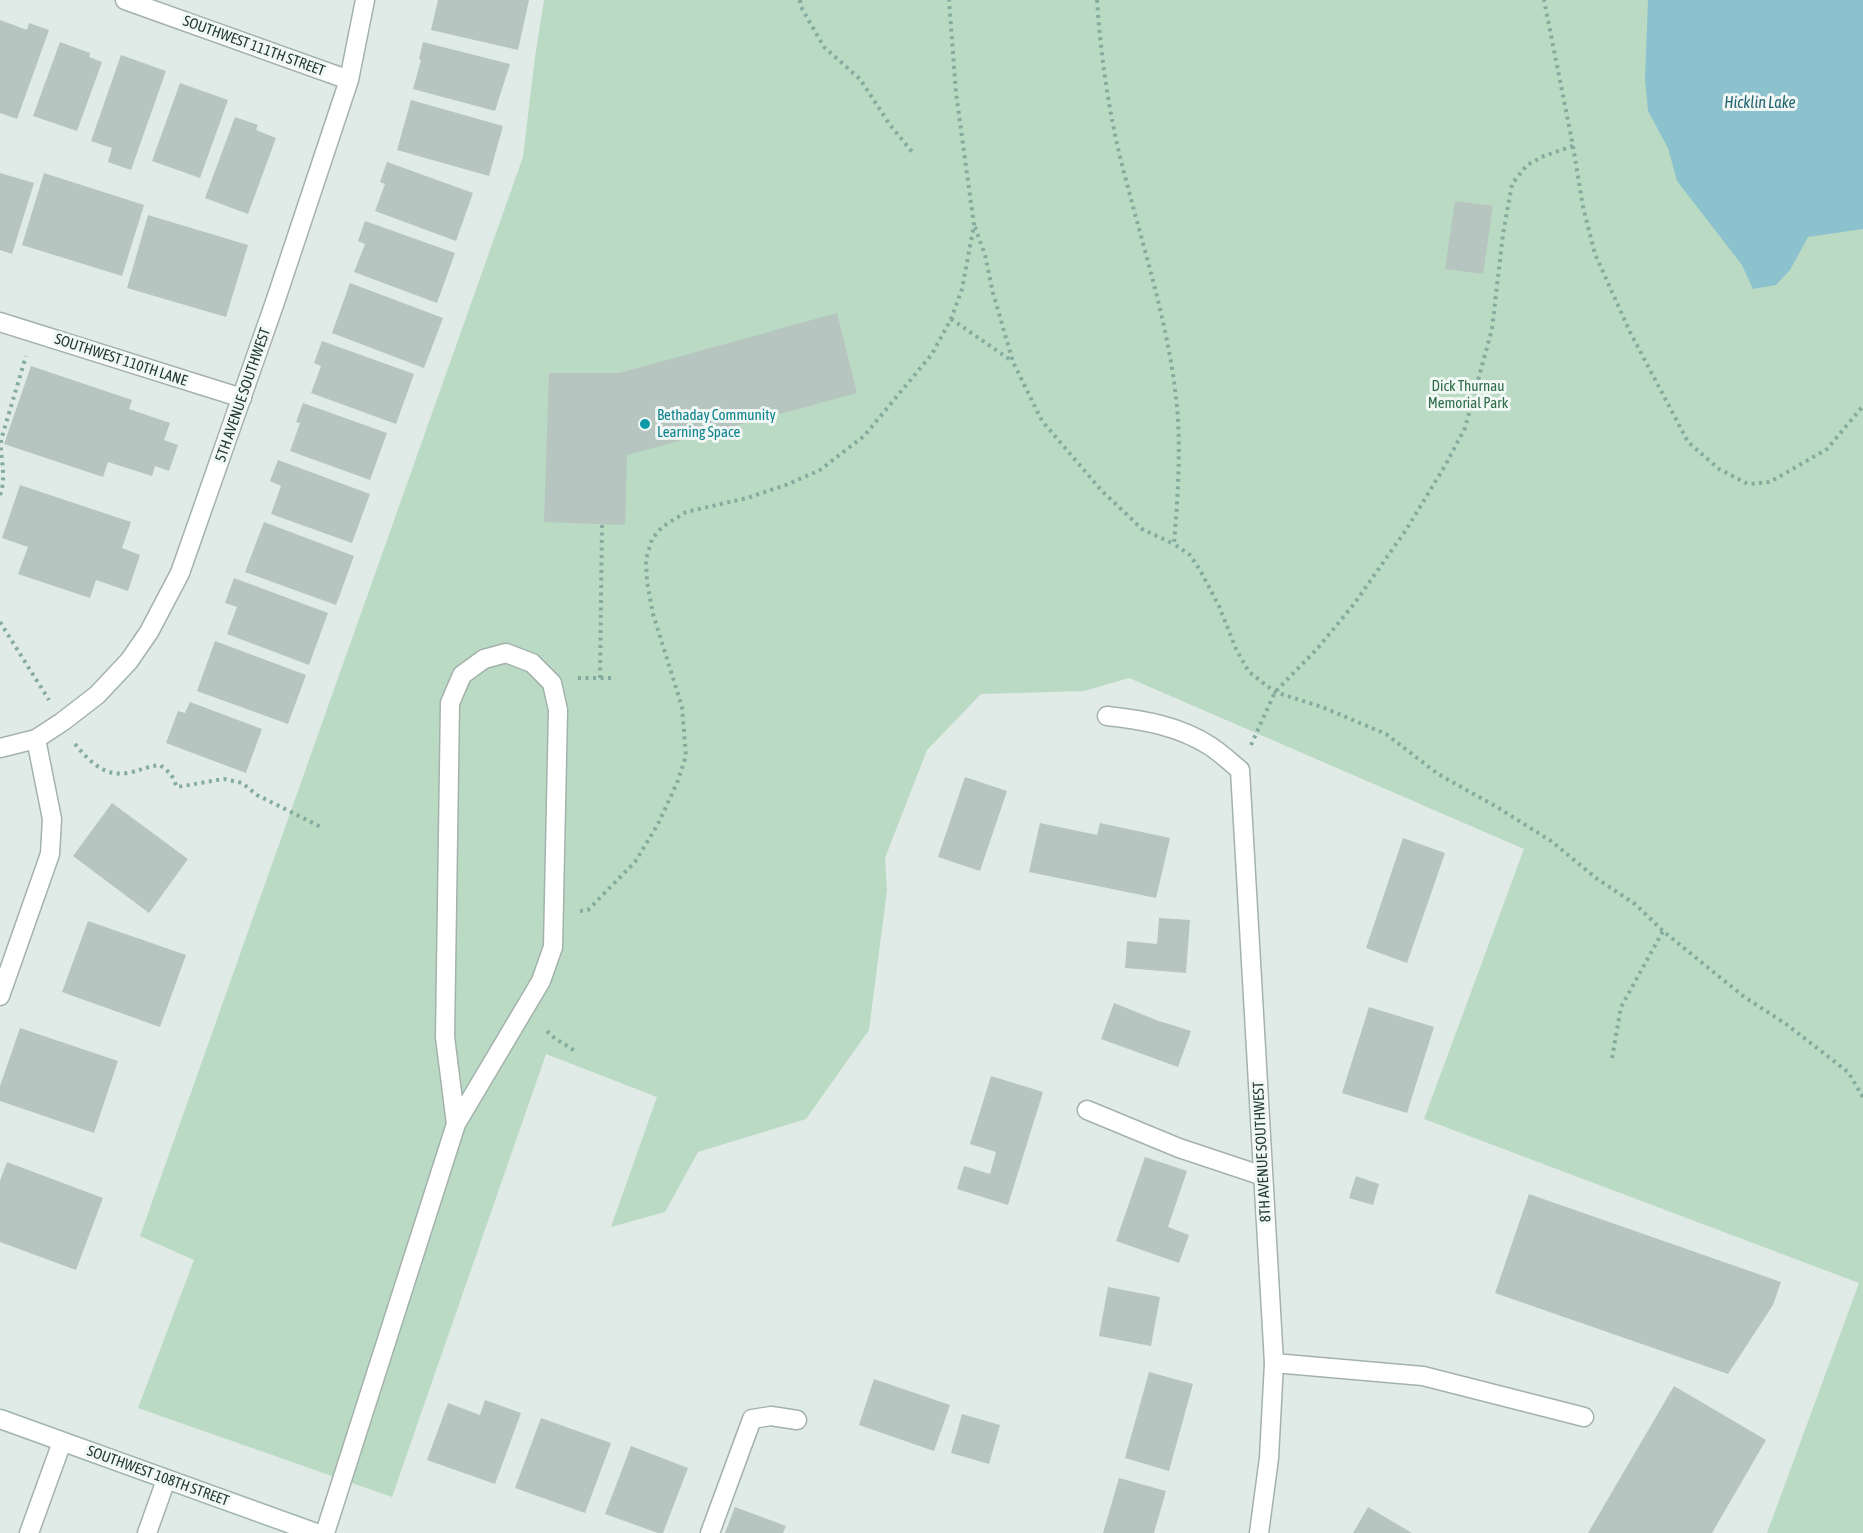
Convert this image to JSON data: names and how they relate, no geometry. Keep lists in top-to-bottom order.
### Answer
{
  "streets": {
    "street": [
      "SOUTHWEST 111TH STREET",
      "SOUTHWEST 110TH LANE",
      "5TH AVENUE SOUTHWEST",
      "8TH AVENUE SOUTHWEST",
      "SOUTHWEST 108TH STREET"
    ]
  },
  "crossings": [
    ["SOUTHWEST 111TH STREET", "5TH AVENUE SOUTHWEST"],
    ["SOUTHWEST 110TH LANE", "5TH AVENUE SOUTHWEST"]
  ],
  "water": ["Hicklin Lake"],
  "parks": ["Dick Thurnau Memorial Park"],
  "places": ["Bethaday Community Learning Space"]
}
